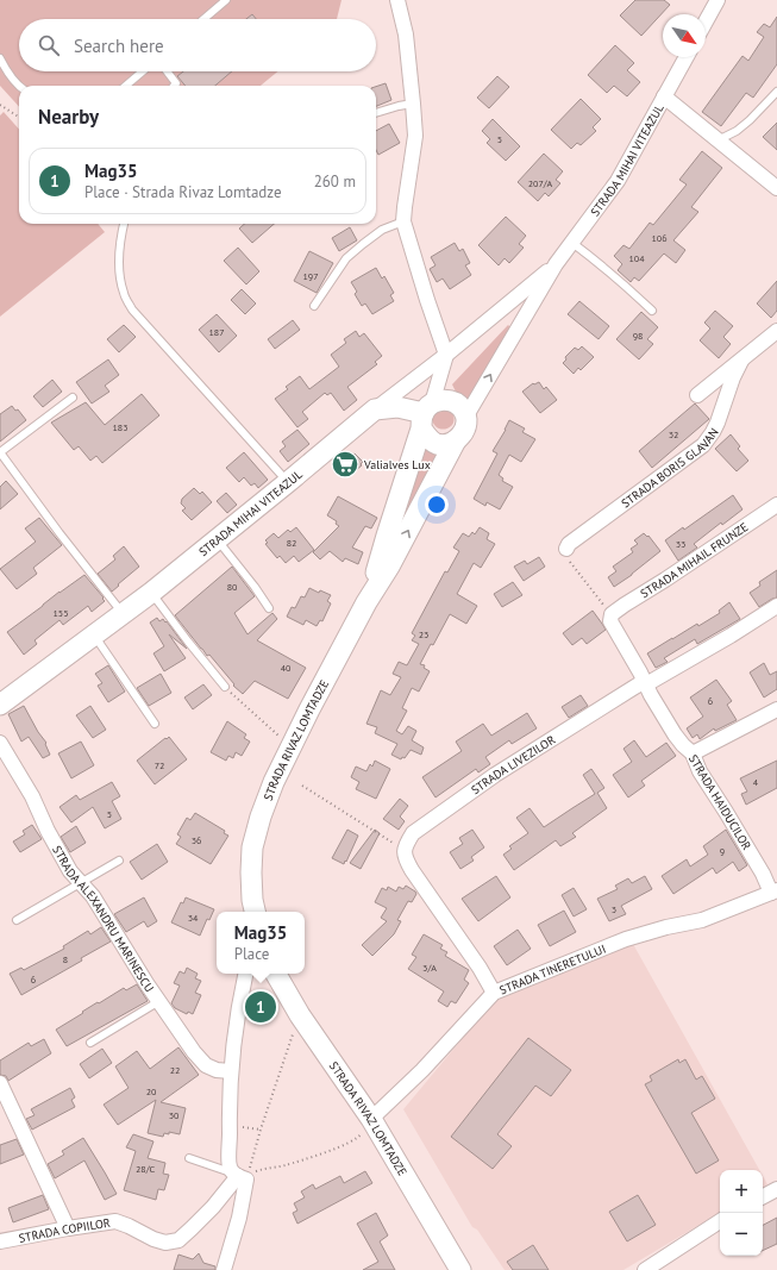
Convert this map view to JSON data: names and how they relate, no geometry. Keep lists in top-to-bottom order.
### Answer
{
  "streets": {
    "street": [
      "STRADA MIHAI VITEAZUL",
      "STRADA BORIS GLAVAN",
      "STRADA MIHAIL FRUNZE",
      "STRADA RIVAZ LOMTADZE",
      "STRADA LIVEZILOR",
      "STRADA HAIDUCILOR",
      "STRADA ALEXANDRU MARINESCU",
      "STRADA TINERETULUI",
      "STRADA COPIILOR"
    ]
  },
  "crossings": [
    ["STRADA MIHAI VITEAZUL", "STRADA RIVAZ LOMTADZE"],
    ["STRADA MIHAIL FRUNZE", "STRADA HAIDUCILOR"],
    ["STRADA RIVAZ LOMTADZE", "STRADA TINERETULUI"],
    ["STRADA LIVEZILOR", "STRADA HAIDUCILOR"],
    ["STRADA HAIDUCILOR", "STRADA TINERETULUI"]
  ],
  "places": {
    "supermarket": ["Valialves Lux"]
  },
  "house_numbers": [
    "5",
    "207/A",
    "106",
    "104",
    "197",
    "187",
    "98",
    "183",
    "32",
    "82",
    "33",
    "80",
    "155",
    "23",
    "40",
    "6",
    "72",
    "4",
    "5",
    "36",
    "9",
    "3",
    "34",
    "8",
    "3/A",
    "6",
    "22",
    "20",
    "30",
    "28/C"
  ],
  "north": "bottom right",
  "page": {
    "search": "Search here",
    "heading": "Nearby",
    "list": [
      {
        "mark": "1",
        "name": "Mag35",
        "note": "Place · Strada Rivaz Lomtadze",
        "value": "260 m"
      }
    ],
    "popup": ["Mag35", "Place"],
    "pins": "1",
    "map_buttons": ["+", "−"]
  }
}
